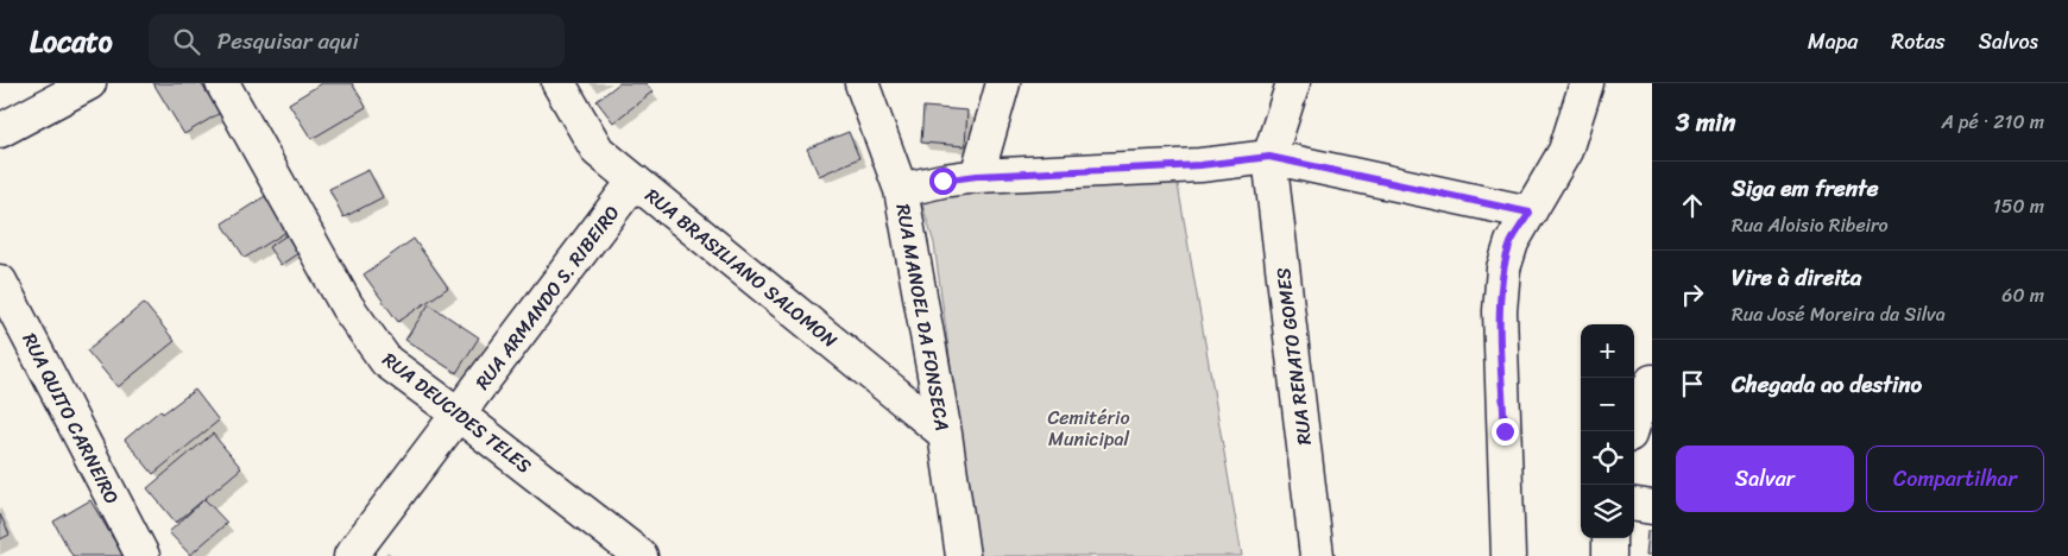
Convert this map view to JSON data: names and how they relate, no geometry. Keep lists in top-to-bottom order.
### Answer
{
  "streets": {
    "street": [
      "RUA BRASILIANO SALOMON",
      "RUA ARMANDO S. RIBEIRO",
      "RUA MANOEL DA FONSECA",
      "RUA RENATO GOMES",
      "RUA DEUCIDES TELES",
      "RUA QUITO CARNEIRO"
    ]
  },
  "crossings": [
    ["RUA BRASILIANO SALOMON", "RUA ARMANDO S. RIBEIRO"],
    ["RUA BRASILIANO SALOMON", "RUA MANOEL DA FONSECA"],
    ["RUA ARMANDO S. RIBEIRO", "RUA DEUCIDES TELES"]
  ],
  "parks": ["Cemitério Municipal"],
  "page": {
    "header": "Locato",
    "search": "Pesquisar aqui",
    "nav": ["Mapa", "Rotas", "Salvos"],
    "heading": ["3 min", "A pé · 210 m"],
    "list": [
      ["Siga em frente", "Rua Aloisio Ribeiro", "150 m"],
      ["Vire à direita", "Rua José Moreira da Silva", "60 m"],
      "Chegada ao destino"
    ],
    "map_buttons": ["+", "−"],
    "buttons": ["Salvar", "Compartilhar"]
  }
}
